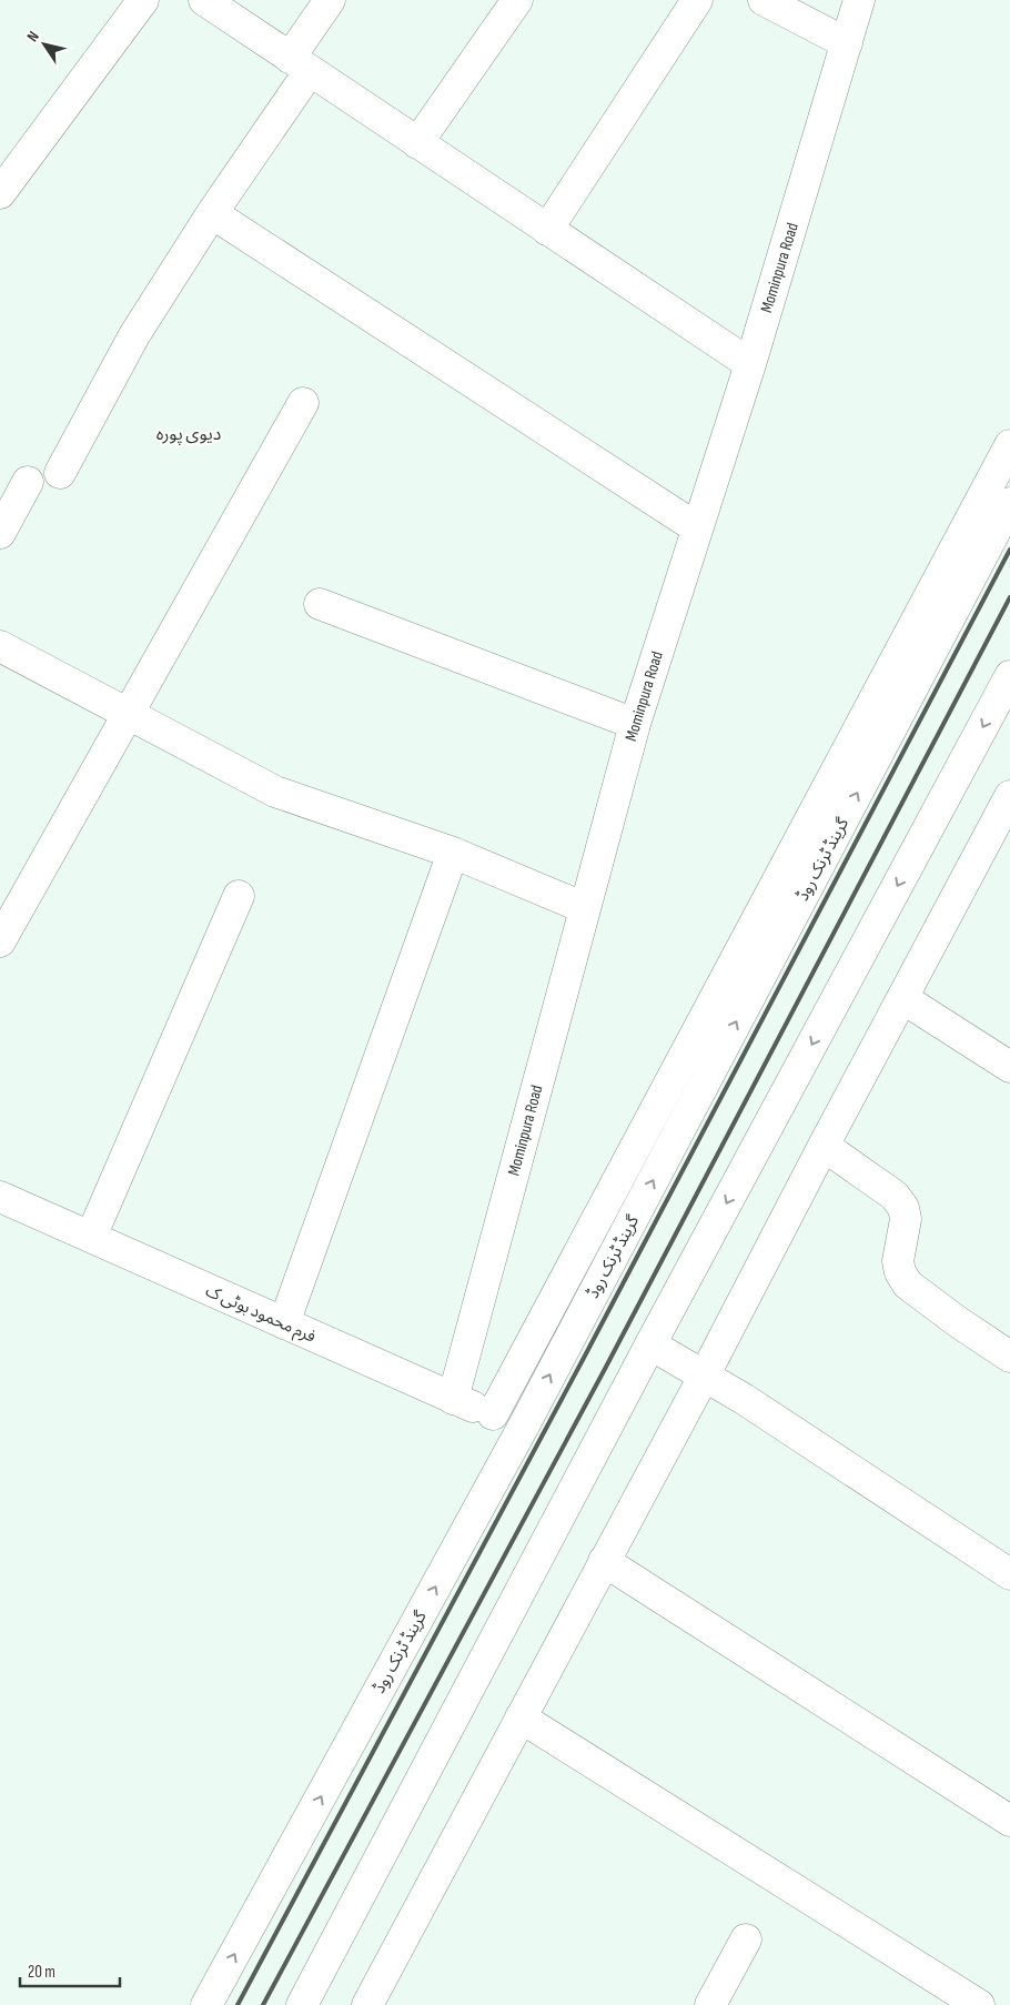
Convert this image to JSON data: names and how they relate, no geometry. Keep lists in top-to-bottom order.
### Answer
{
  "streets": {
    "street": ["Mominpura Road", "گرینڈ ٹرنک روڈ", "فرم محمود بوٹی ک"]
  },
  "crossings": [
    ["Mominpura Road", "فرم محمود بوٹی ک"],
    ["گرینڈ ٹرنک روڈ", "فرم محمود بوٹی ک"]
  ],
  "districts": ["دیوی پورہ"],
  "scale_bar": "20 m",
  "north": "top left"
}
